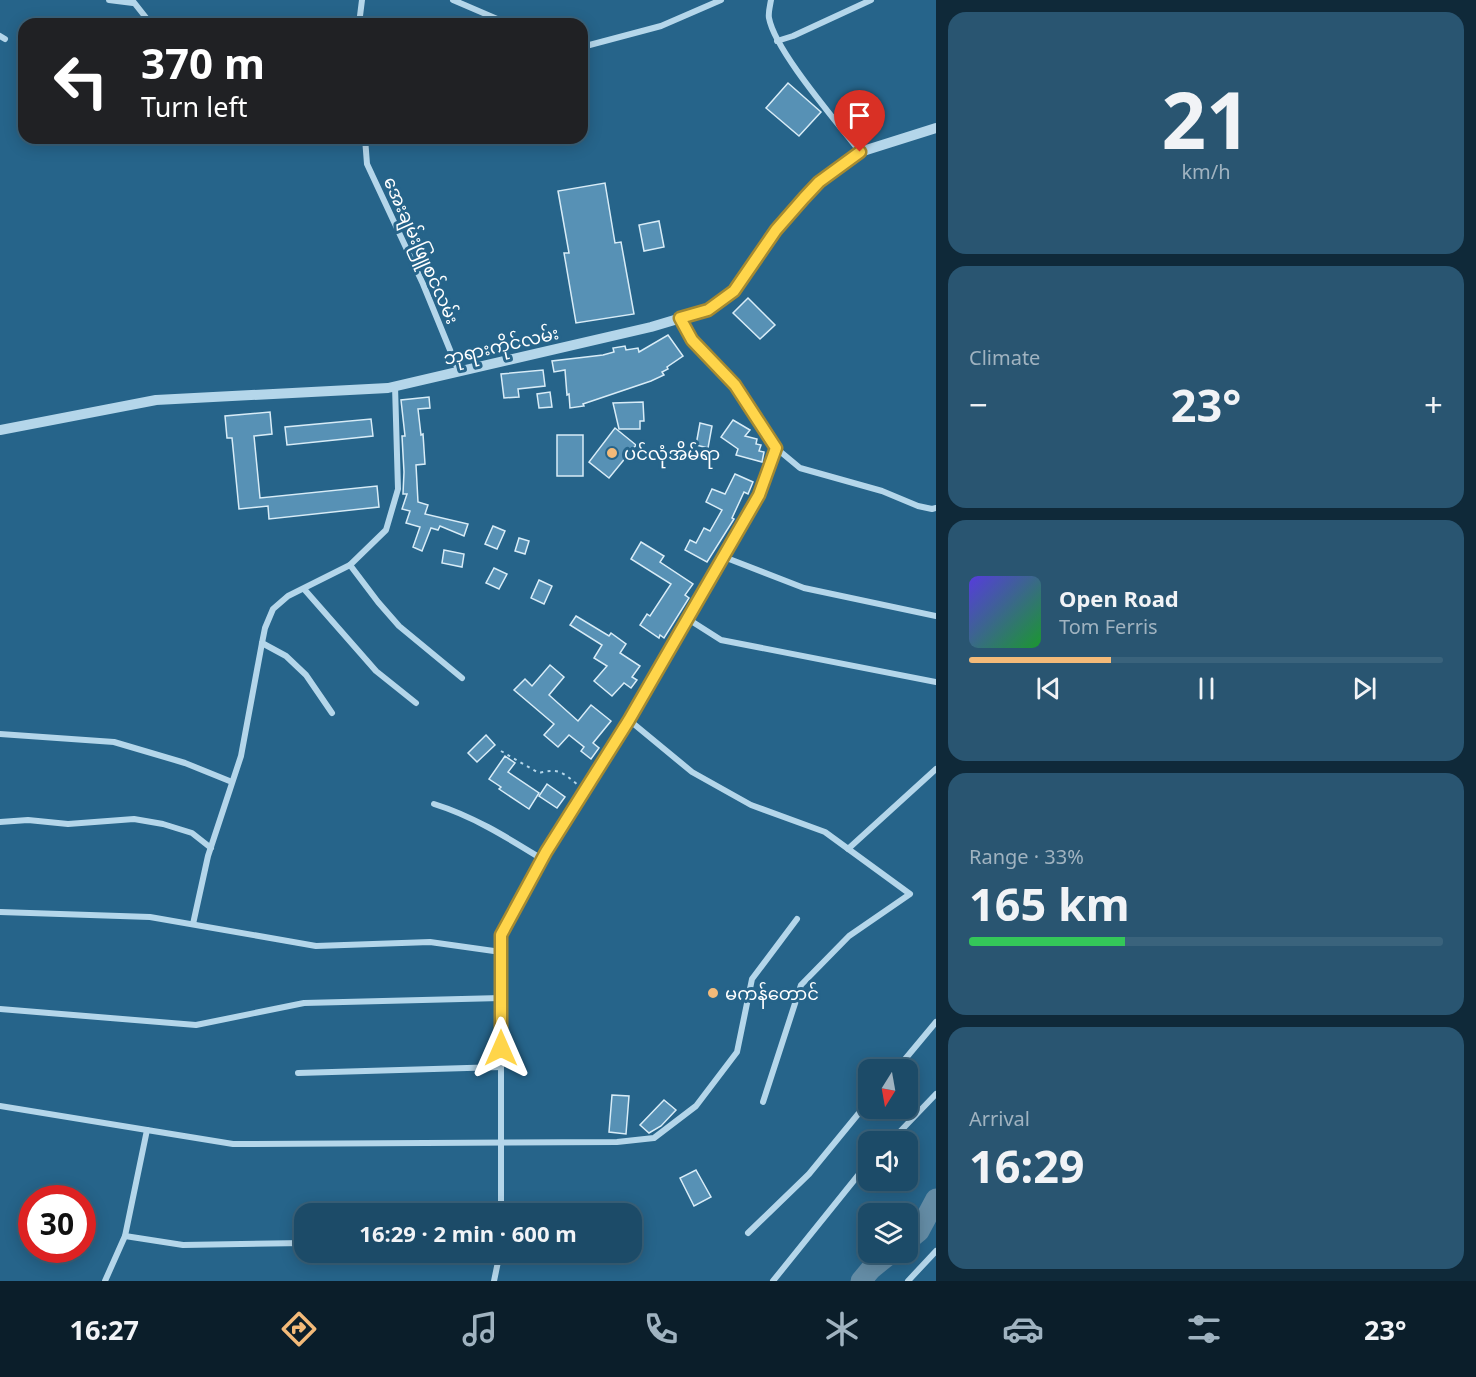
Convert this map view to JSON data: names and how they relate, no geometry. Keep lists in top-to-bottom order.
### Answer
{
  "streets": {
    "street": ["အေးချမ်းဖြူစင်လမ်း", "ဘုရားကိုင်လမ်း"]
  },
  "crossings": [
    ["အေးချမ်းဖြူစင်လမ်း", "ဘုရားကိုင်လမ်း"]
  ],
  "places": ["ပင်လုံအိမ်ရာ", "မကန်တောင်"],
  "north": "bottom",
  "page": {
    "tile": [
      ["21", "km/h"],
      "Climate",
      ["Range · 33%", "165 km"],
      ["Arrival", "16:29"]
    ],
    "turn": ["370 m", "Turn left"],
    "heat": ["−", "23°", "+"],
    "song": ["Open Road", "Tom Ferris"],
    "limit": "30",
    "trip": "16:29 · 2 min · 600 m",
    "tabs": ["16:27", "23°"]
  }
}
